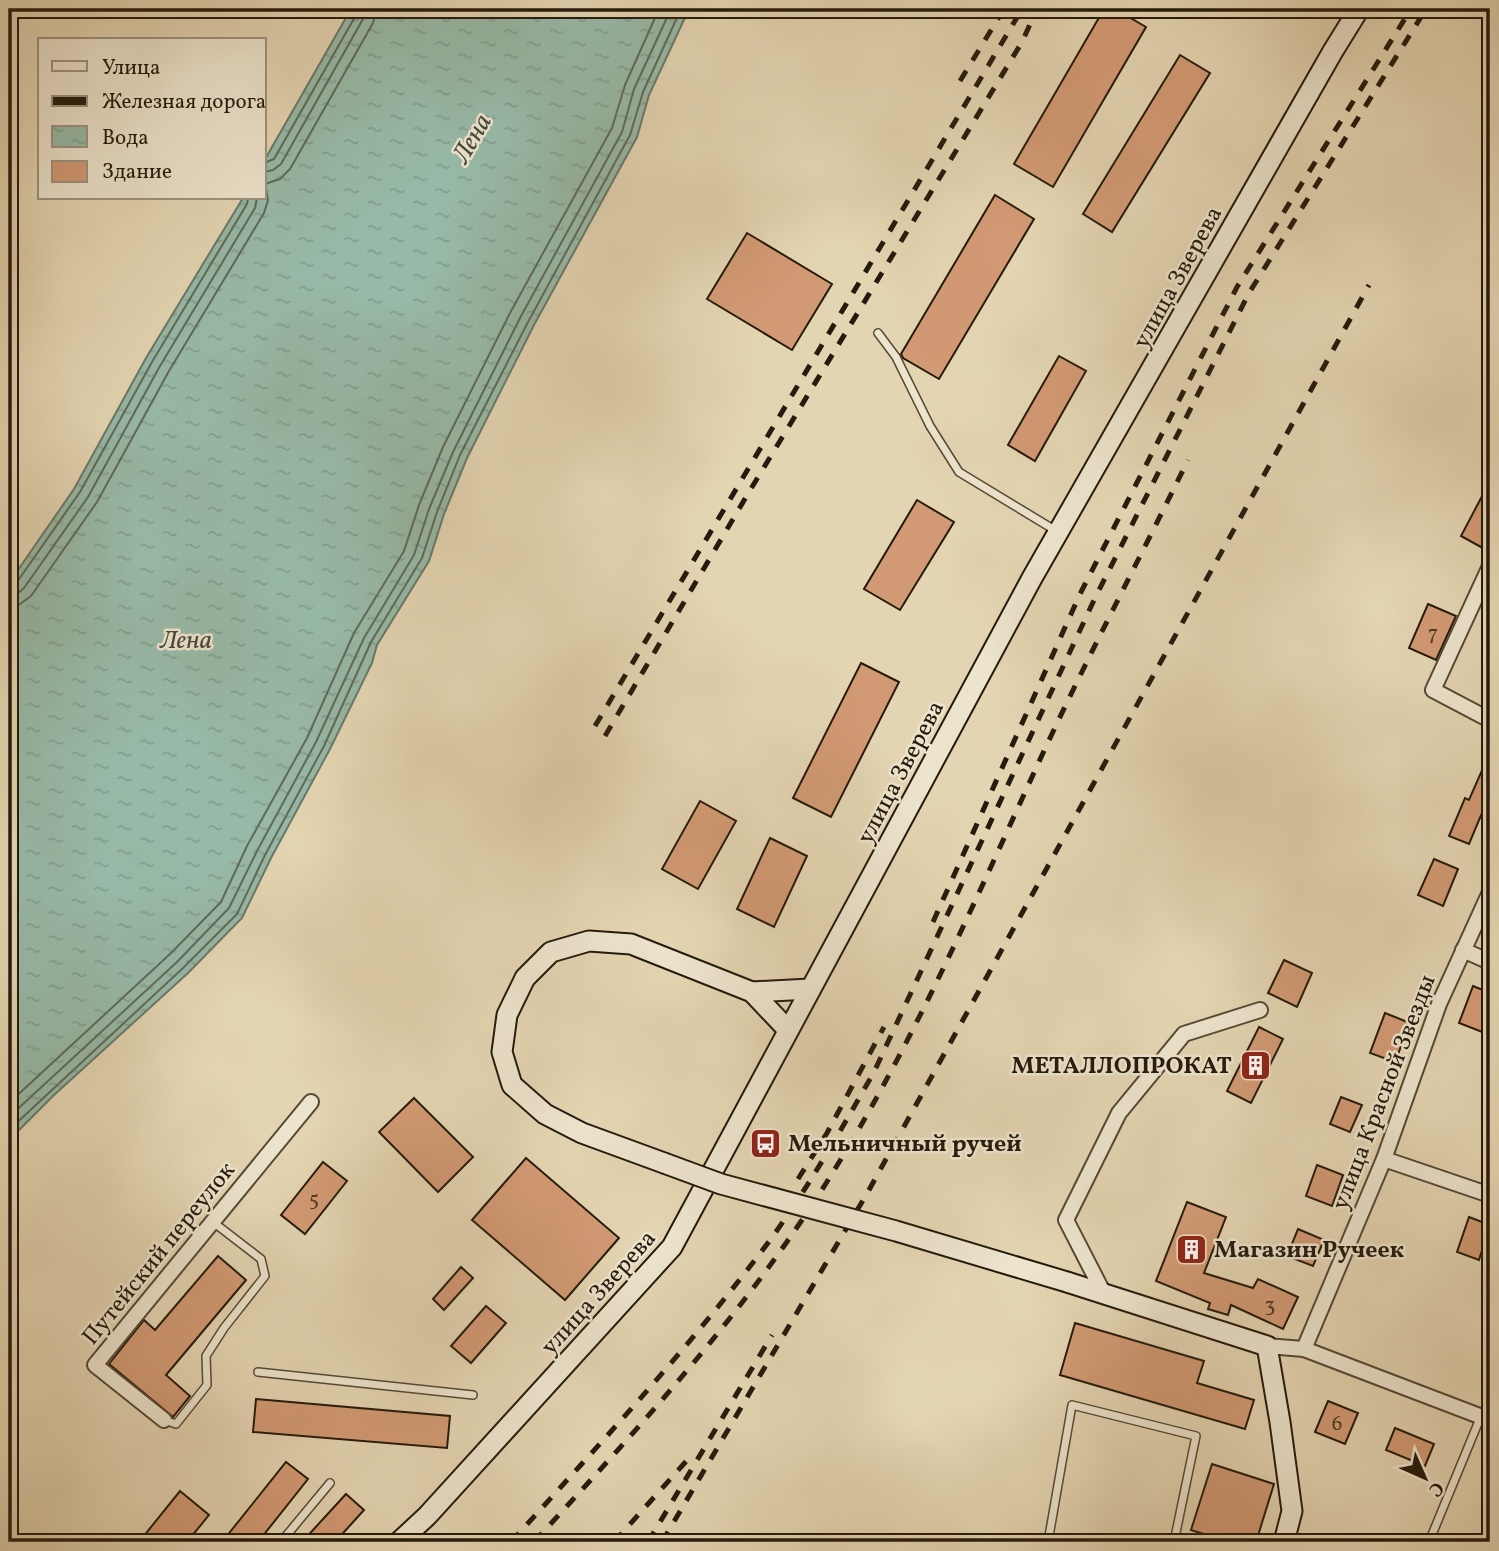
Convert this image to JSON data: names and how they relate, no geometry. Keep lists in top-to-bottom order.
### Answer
{
  "streets": {
    "main road": ["улица Зверева"],
    "street": ["улица Красной Звезды", "Путейский переулок"]
  },
  "water": ["Лена"],
  "places": {
    "building": ["МЕТАЛЛОПРОКАТ", "Магазин Ручеек"],
    "bus stop": ["Мельничный ручей"]
  },
  "house_numbers": [
    "7",
    "5",
    "3",
    "6"
  ],
  "legend": [
    "Улица",
    "Железная дорога",
    "Вода",
    "Здание"
  ],
  "north": "bottom right"
}
